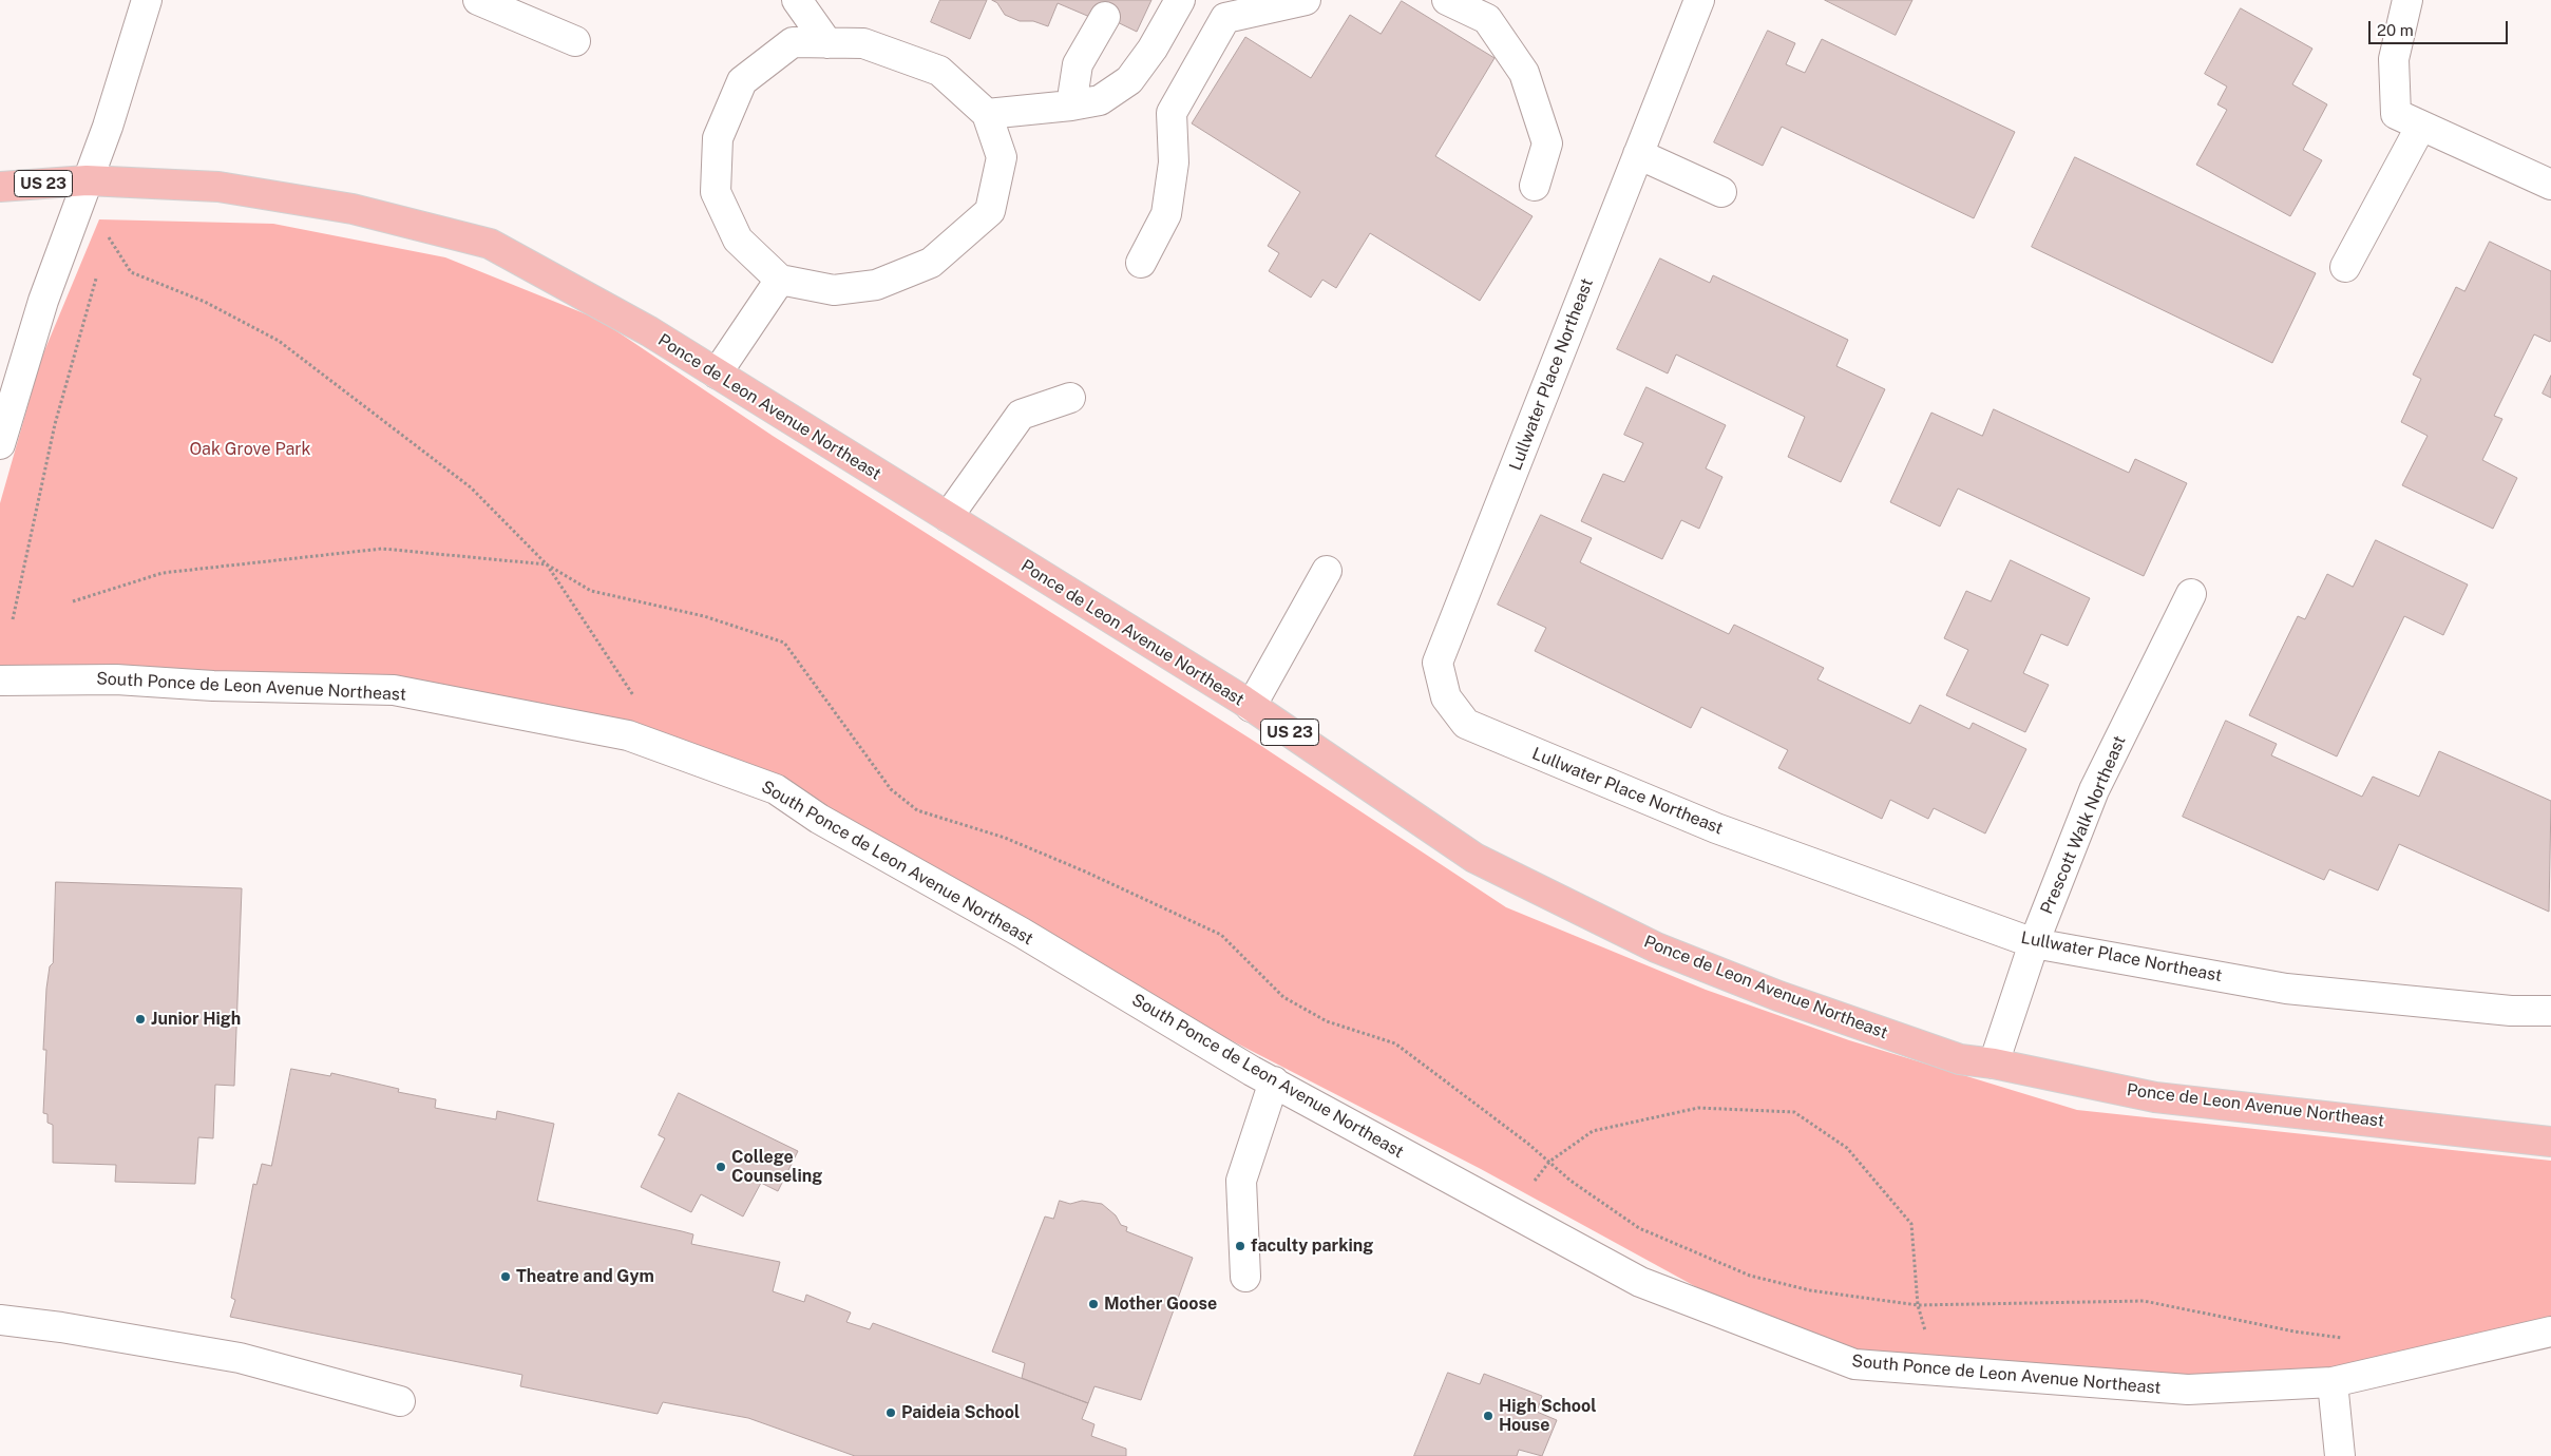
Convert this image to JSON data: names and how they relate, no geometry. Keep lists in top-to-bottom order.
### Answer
{
  "streets": {
    "highway": ["US 23", "Ponce de Leon Avenue Northeast"],
    "street": ["Lullwater Place Northeast", "South Ponce de Leon Avenue Northeast", "Prescott Walk Northeast"]
  },
  "crossings": [
    ["Lullwater Place Northeast", "Prescott Walk Northeast"],
    ["Ponce de Leon Avenue Northeast", "Prescott Walk Northeast"]
  ],
  "parks": ["Oak Grove Park"],
  "places": [
    "Junior High",
    "College Counseling",
    "faculty parking",
    "Theatre and Gym",
    "Mother Goose",
    "Paideia School",
    "High School House"
  ],
  "scale_bar": "20 m"
}
